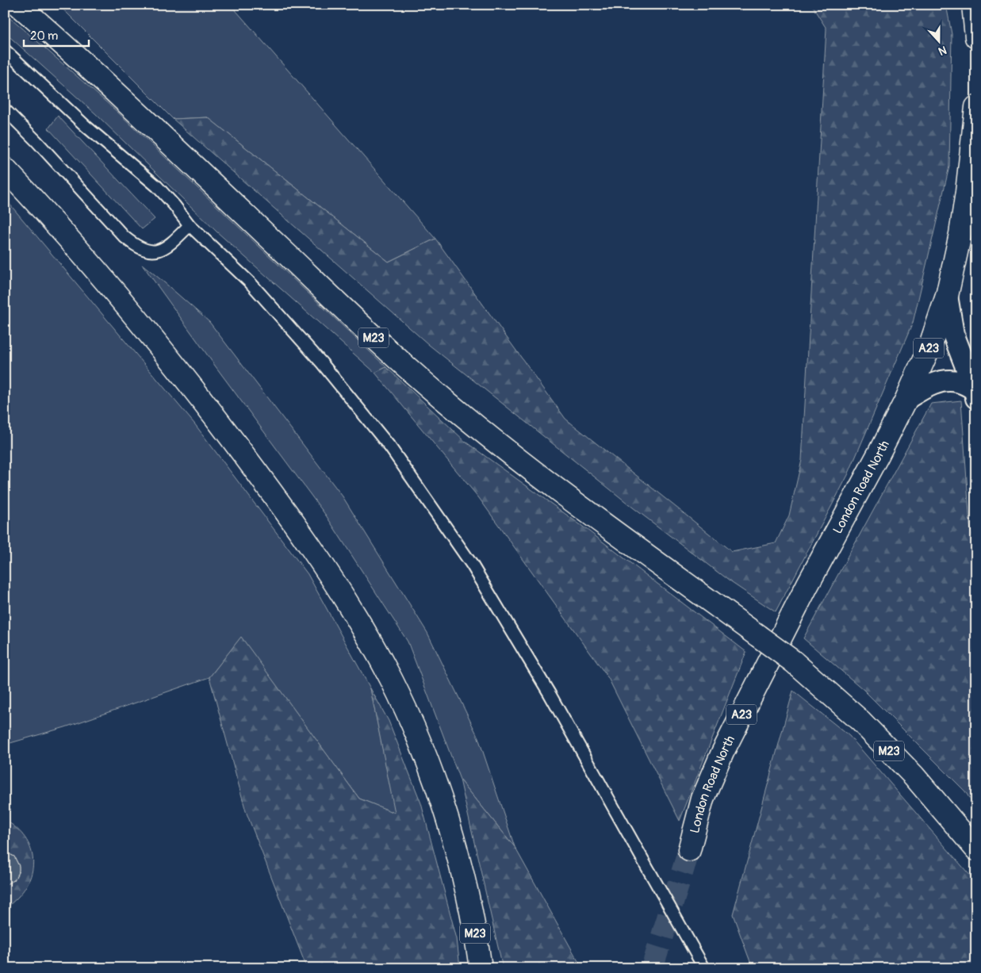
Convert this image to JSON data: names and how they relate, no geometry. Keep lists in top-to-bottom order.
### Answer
{
  "streets": {
    "main road": ["M23", "A23", "London Road North"]
  },
  "scale_bar": "20 m",
  "north": "bottom"
}
